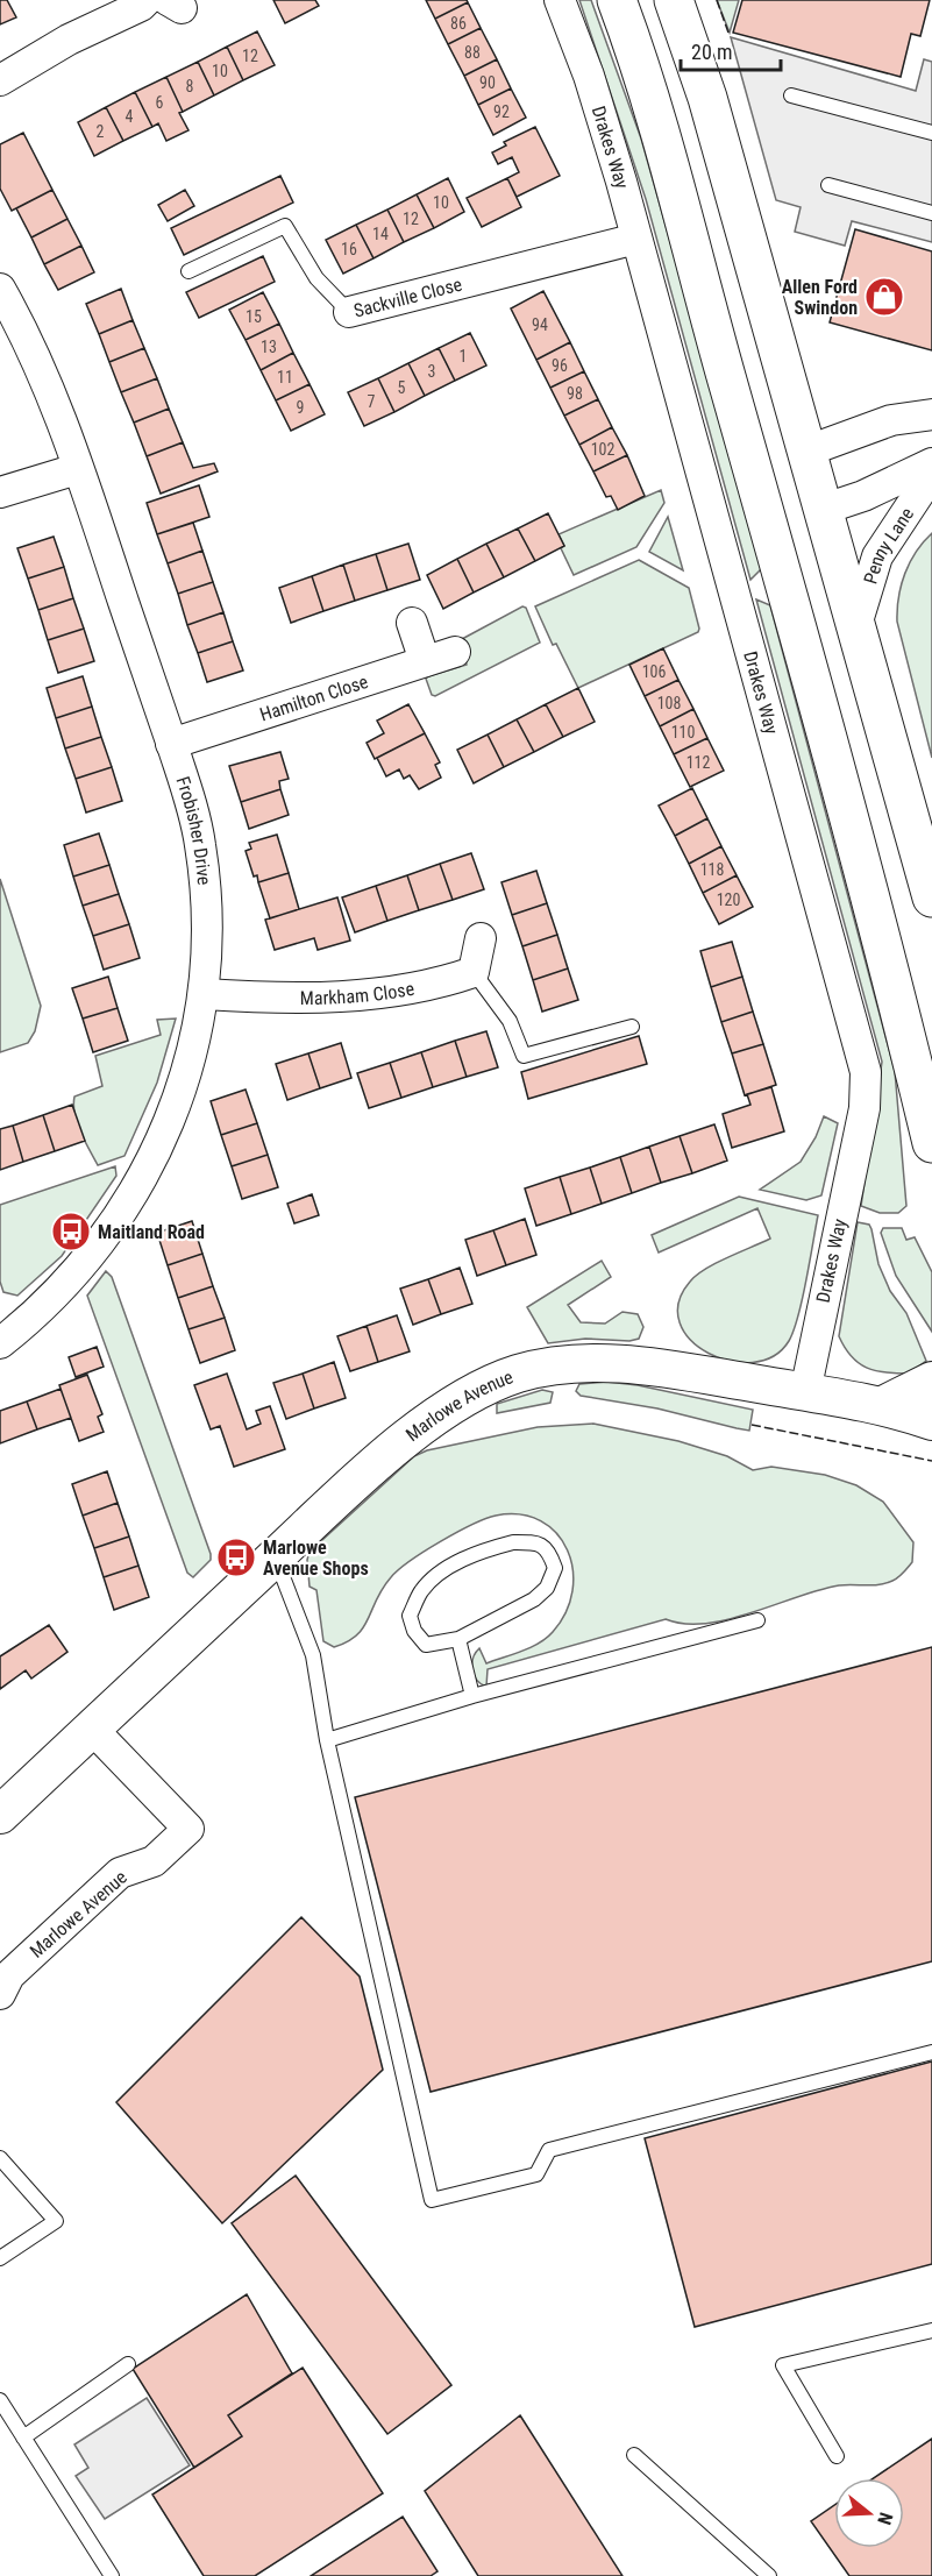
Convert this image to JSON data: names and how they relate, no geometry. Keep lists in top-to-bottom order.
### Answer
{
  "streets": {
    "street": [
      "Drakes Way",
      "Sackville Close",
      "Penny Lane",
      "Hamilton Close",
      "Frobisher Drive",
      "Markham Close",
      "Marlowe Avenue"
    ]
  },
  "crossings": [
    ["Drakes Way", "Sackville Close"],
    ["Drakes Way", "Marlowe Avenue"],
    ["Hamilton Close", "Frobisher Drive"],
    ["Frobisher Drive", "Markham Close"]
  ],
  "places": {
    "shop": ["Allen Ford Swindon"],
    "bus stop": ["Maitland Road", "Marlowe Avenue Shops"]
  },
  "house_numbers": [
    "86",
    "88",
    "12",
    "10",
    "90",
    "8",
    "6",
    "92",
    "4",
    "2",
    "10",
    "12",
    "14",
    "16",
    "15",
    "94",
    "13",
    "1",
    "96",
    "3",
    "11",
    "5",
    "98",
    "7",
    "9",
    "102",
    "106",
    "108",
    "110",
    "112",
    "118",
    "120"
  ],
  "scale_bar": "20 m",
  "north": "right"
}
